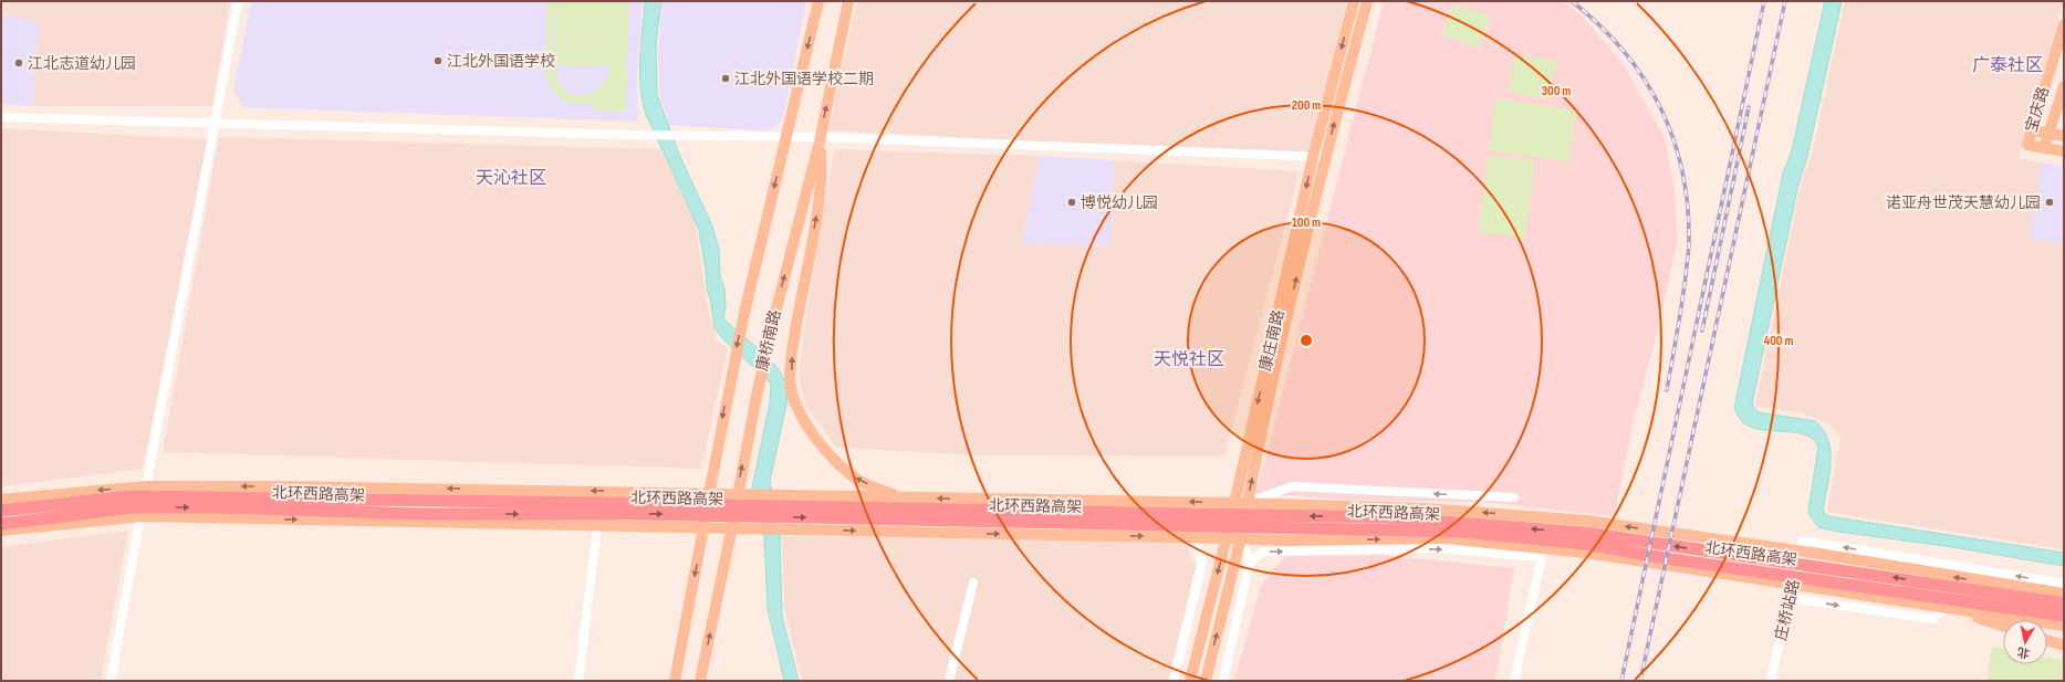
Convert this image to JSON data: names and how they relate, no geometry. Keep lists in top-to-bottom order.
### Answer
{
  "streets": {
    "highway": ["北环西路高架"],
    "main road": ["宝庆路", "康桥南路", "康庄南路"],
    "street": ["庄桥站路"]
  },
  "districts": ["广泰社区", "天沁社区", "天悦社区"],
  "places": [
    "江北外国语学校",
    "江北志道幼儿园",
    "江北外国语学校二期",
    "博悦幼儿园",
    "诺亚舟世茂天慧幼儿园"
  ],
  "north": "bottom",
  "rings": [
    "300 m",
    "200 m",
    "100 m",
    "400 m"
  ]
}
